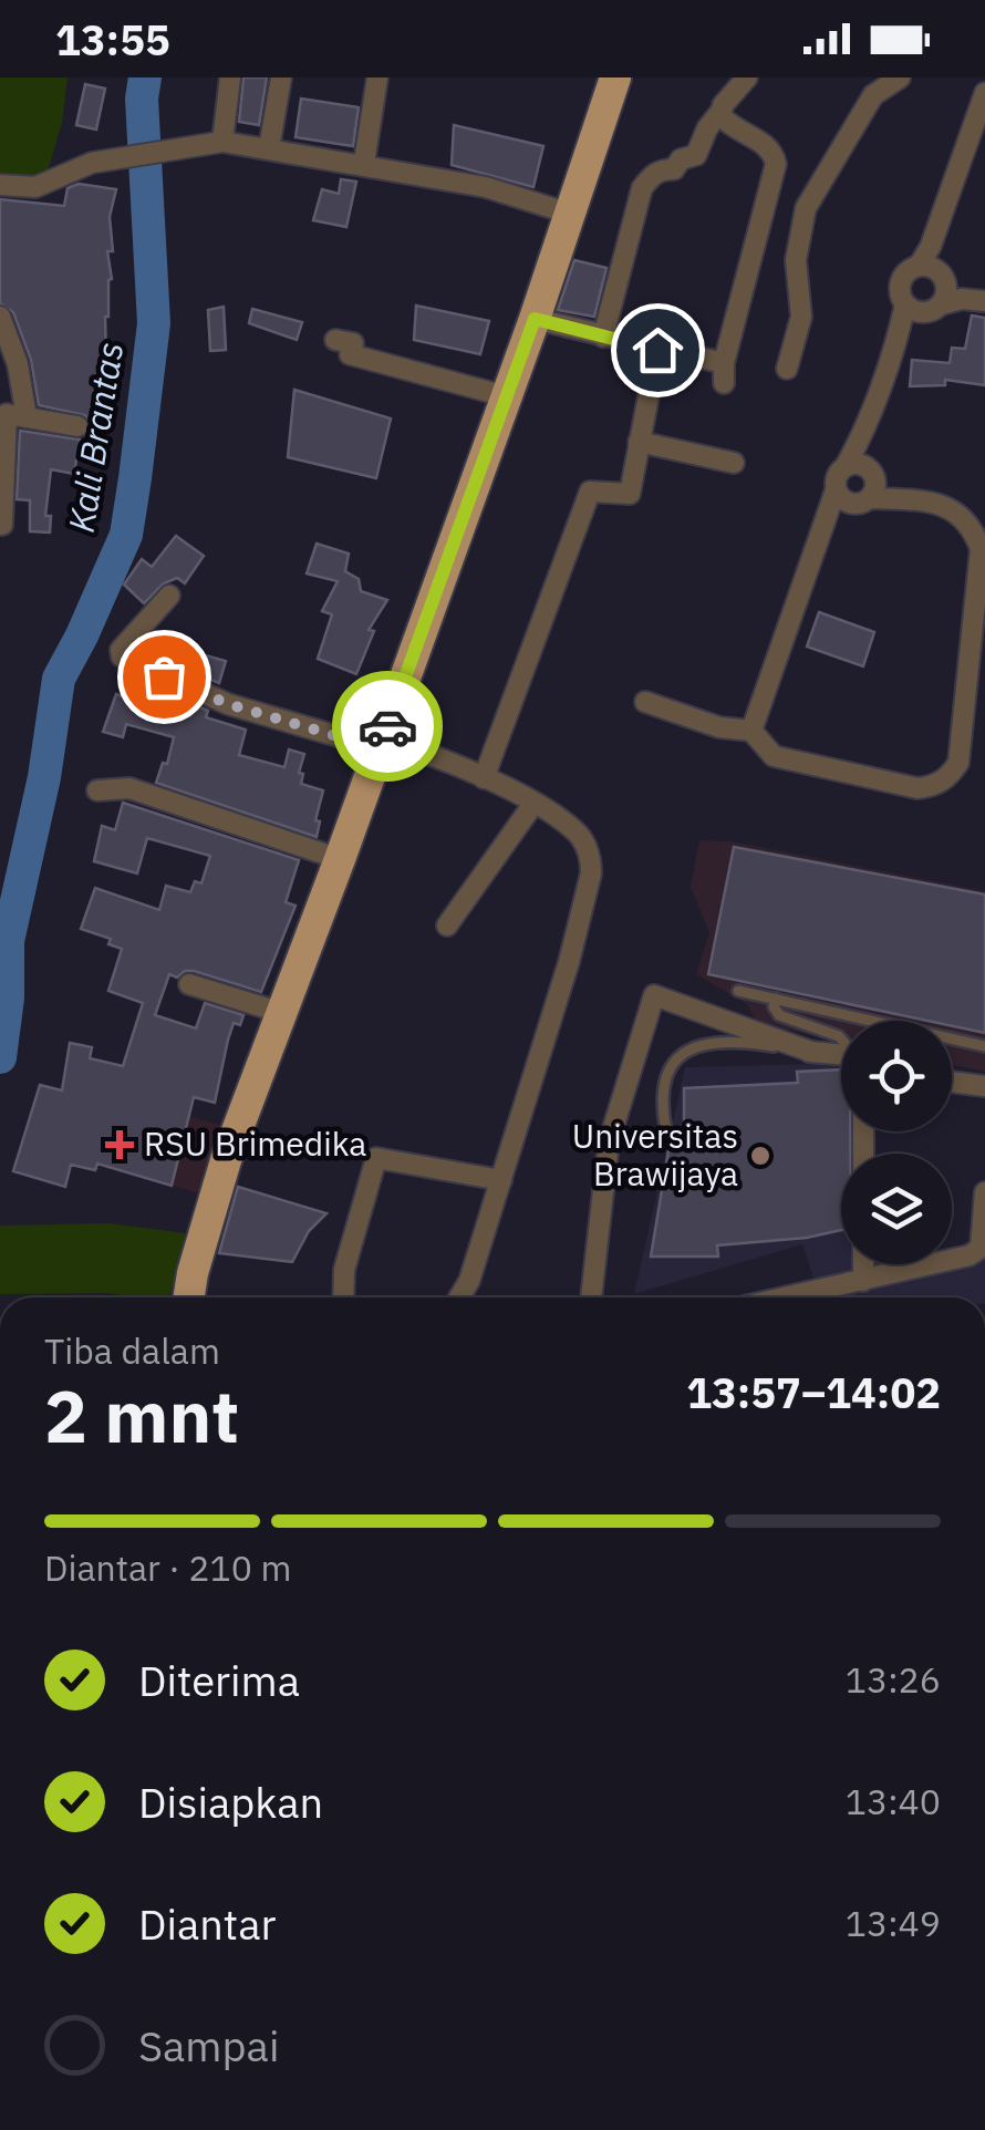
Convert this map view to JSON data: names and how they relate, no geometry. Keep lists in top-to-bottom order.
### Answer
{
  "water": ["Kali Brantas"],
  "places": {
    "health": ["RSU Brimedika"],
    "other": ["Universitas Brawijaya"]
  },
  "page": {
    "status": "13:55",
    "heading": ["2 mnt", "Tiba dalam", "13:57–14:02"],
    "bar": "Diantar · 210 m",
    "list": [
      ["Diterima", "13:26"],
      ["Disiapkan", "13:40"],
      ["Diantar", "13:49"],
      "Sampai"
    ]
  }
}
